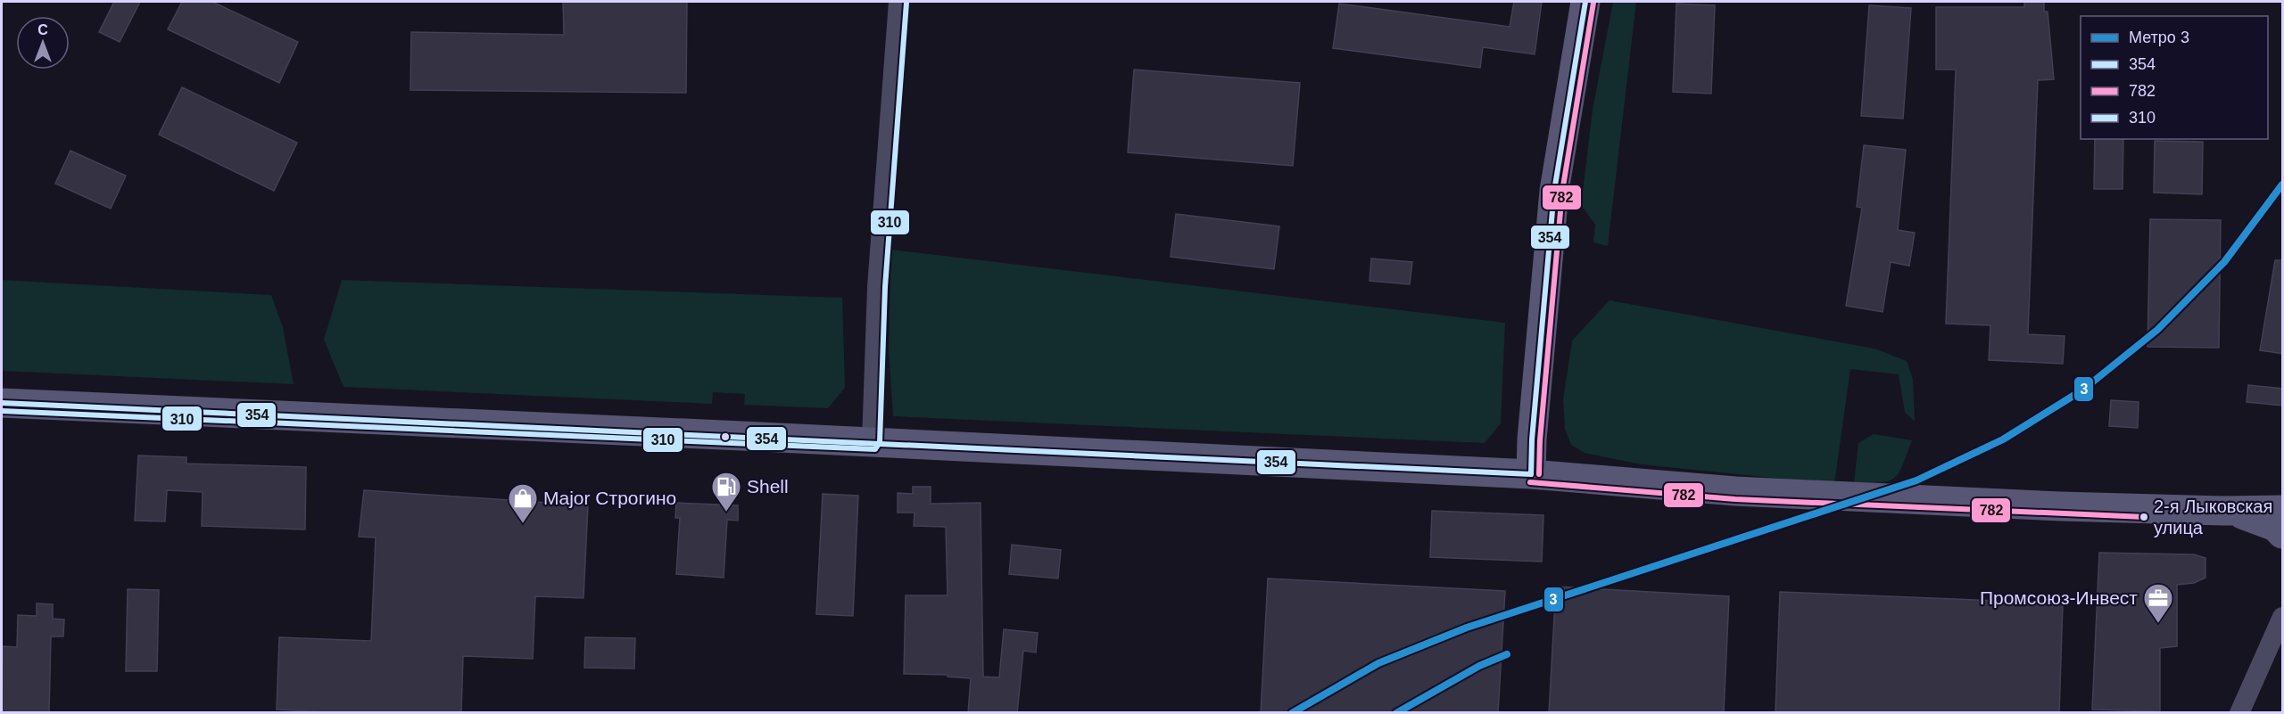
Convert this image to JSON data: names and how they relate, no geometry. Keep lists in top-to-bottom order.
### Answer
{
  "places": {
    "fuel station": ["Shell"],
    "other": ["2-я Лыковская улица"],
    "shop": ["Major Строгино"],
    "office": ["Промсоюз-Инвест"]
  },
  "lines": [
    "transit line 354",
    "transit line 782",
    "transit line 310",
    "metro line 3"
  ],
  "legend": [
    "Метро 3",
    "354",
    "782",
    "310"
  ],
  "north": "top"
}
